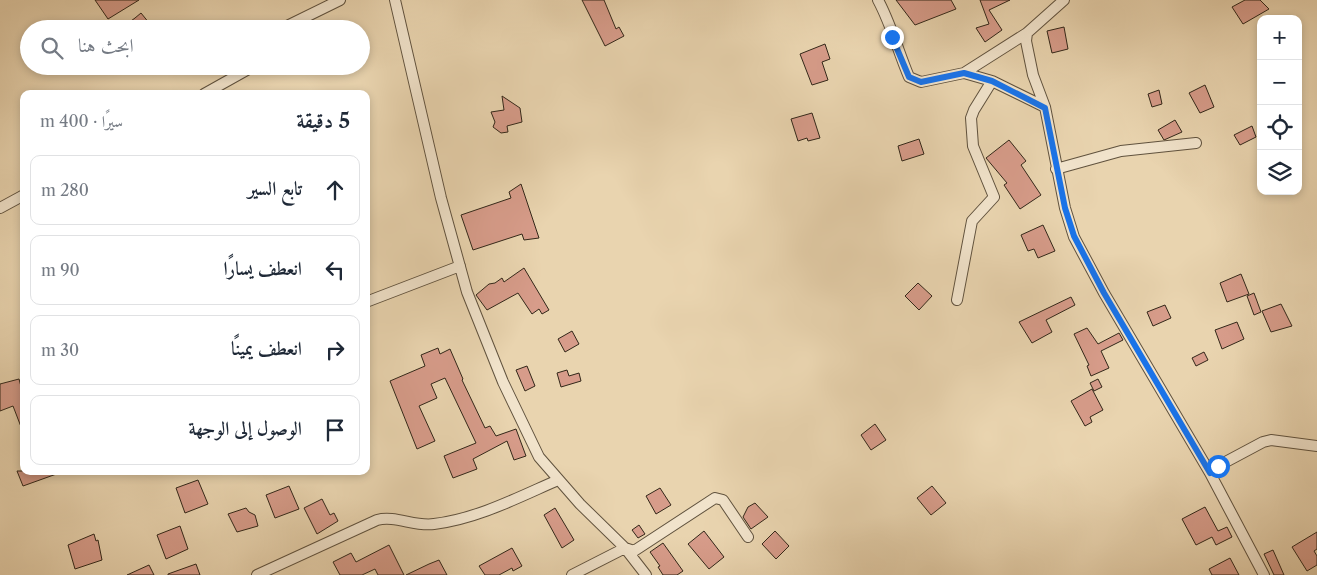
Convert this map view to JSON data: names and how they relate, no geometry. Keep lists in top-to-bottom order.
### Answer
{
  "page": {
    "map_buttons": ["+", "−"],
    "search": "ابحث هنا",
    "heading": ["5 دقيقة", "سيرًا · 400 m"],
    "list": [
      ["تابع السير", "280 m"],
      ["انعطف يسارًا", "90 m"],
      ["انعطف يمينًا", "30 m"],
      "الوصول إلى الوجهة"
    ]
  }
}
